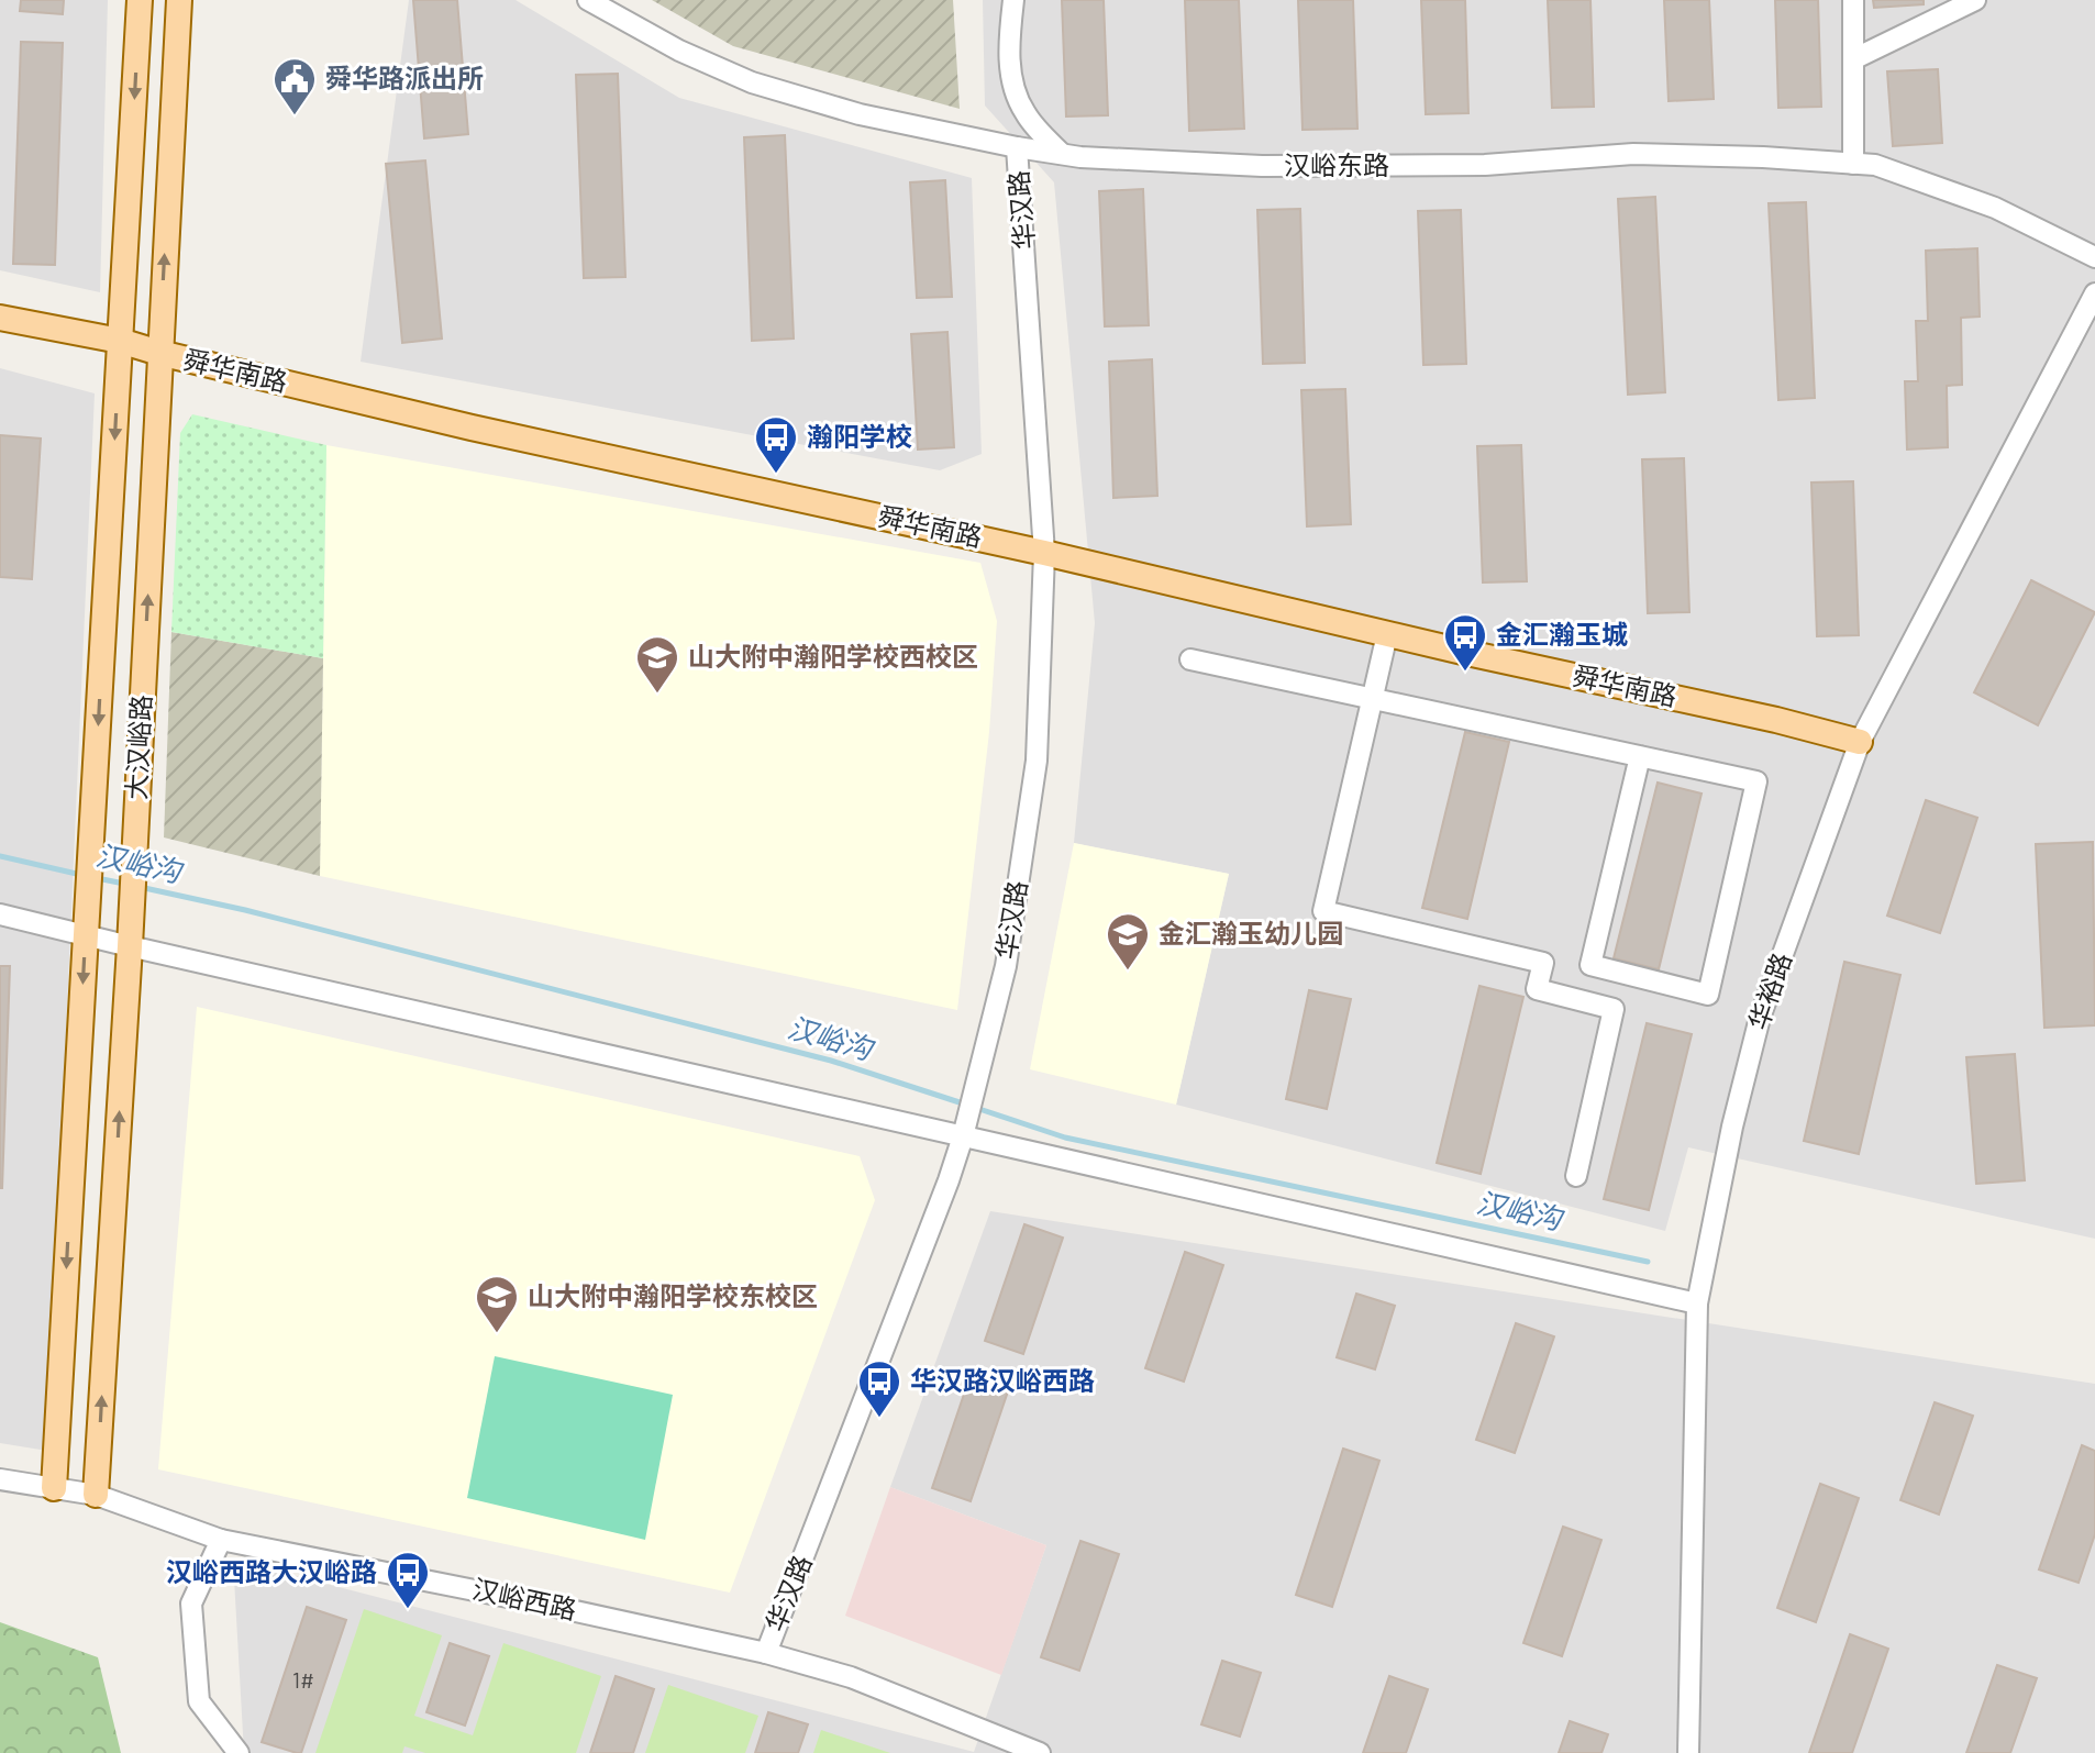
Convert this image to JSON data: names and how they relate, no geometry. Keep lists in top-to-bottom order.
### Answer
{
  "streets": {
    "main road": ["舜华南路", "大汉峪路"],
    "street": [
      "汉峪东路",
      "华汉路",
      "华裕路",
      "汉峪西路"
    ]
  },
  "crossings": [
    ["汉峪东路", "华汉路"],
    ["华汉路", "舜华南路"],
    ["华汉路", "汉峪西路"],
    ["舜华南路", "大汉峪路"],
    ["舜华南路", "华裕路"],
    ["大汉峪路", "汉峪西路"]
  ],
  "water": ["汉峪沟"],
  "places": {
    "public building": ["舜华路派出所"],
    "bus stop": [
      "瀚阳学校",
      "金汇瀚玉城",
      "华汉路汉峪西路",
      "汉峪西路大汉峪路"
    ],
    "school or university": ["山大附中瀚阳学校西校区", "金汇瀚玉幼儿园", "山大附中瀚阳学校东校区"]
  },
  "house_numbers": ["1#"]
}
